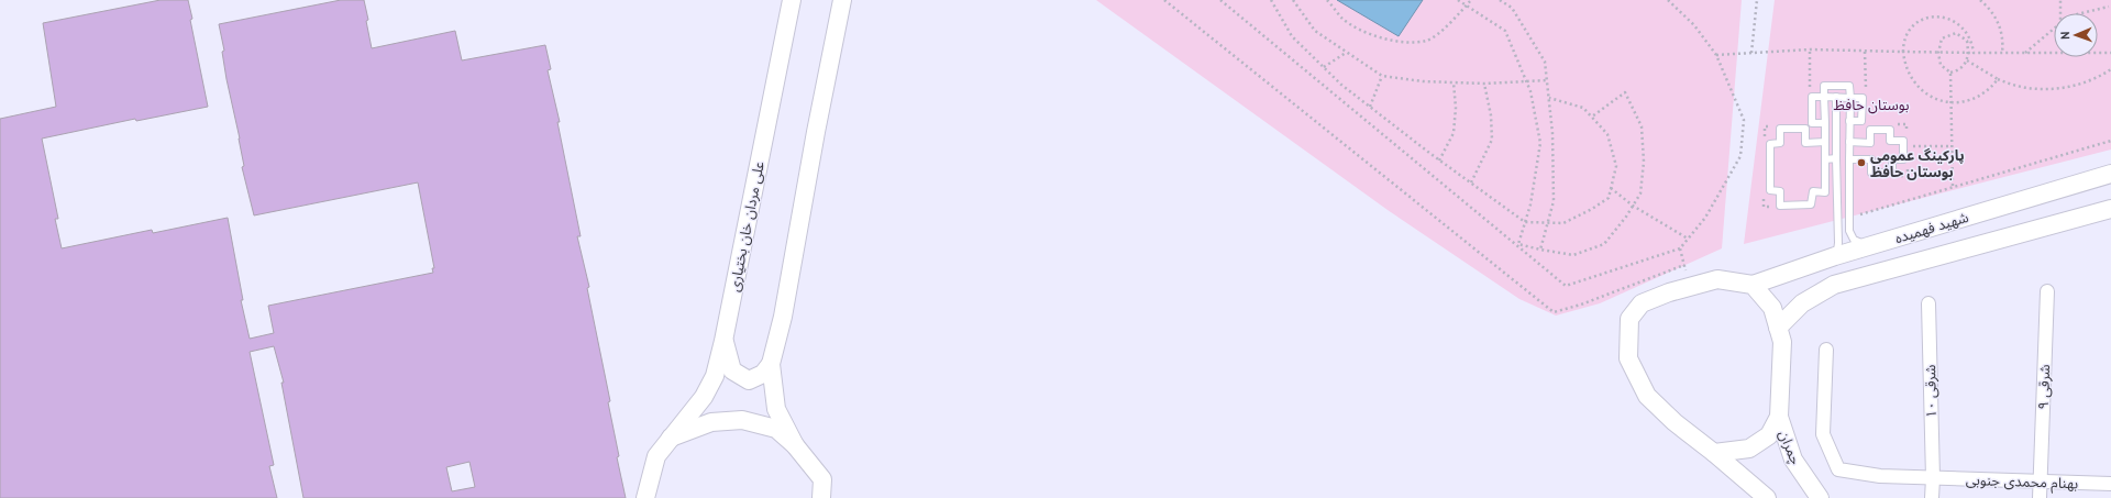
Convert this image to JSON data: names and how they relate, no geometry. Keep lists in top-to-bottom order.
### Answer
{
  "streets": {
    "main road": ["علی مردان خان بختیاری", "شهید فهمیده", "چمران"],
    "street": ["۹ شرقی", "۱۰ شرقی", "بهنام محمدی جنوبی"]
  },
  "crossings": [
    ["۹ شرقی", "بهنام محمدی جنوبی"],
    ["۱۰ شرقی", "بهنام محمدی جنوبی"]
  ],
  "parks": ["بوستان حافظ"],
  "places": ["پارکینگ عمومی بوستان حافظ"],
  "north": "left"
}
